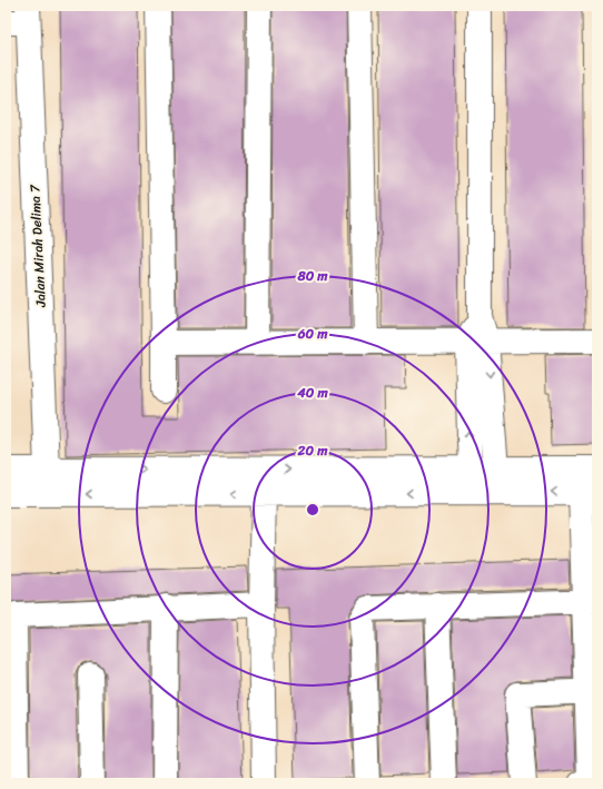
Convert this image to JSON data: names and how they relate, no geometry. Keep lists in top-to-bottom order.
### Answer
{
  "streets": {
    "street": ["Jalan Mirah Delima 7"]
  },
  "rings": [
    "80 m",
    "60 m",
    "40 m",
    "20 m"
  ]
}
